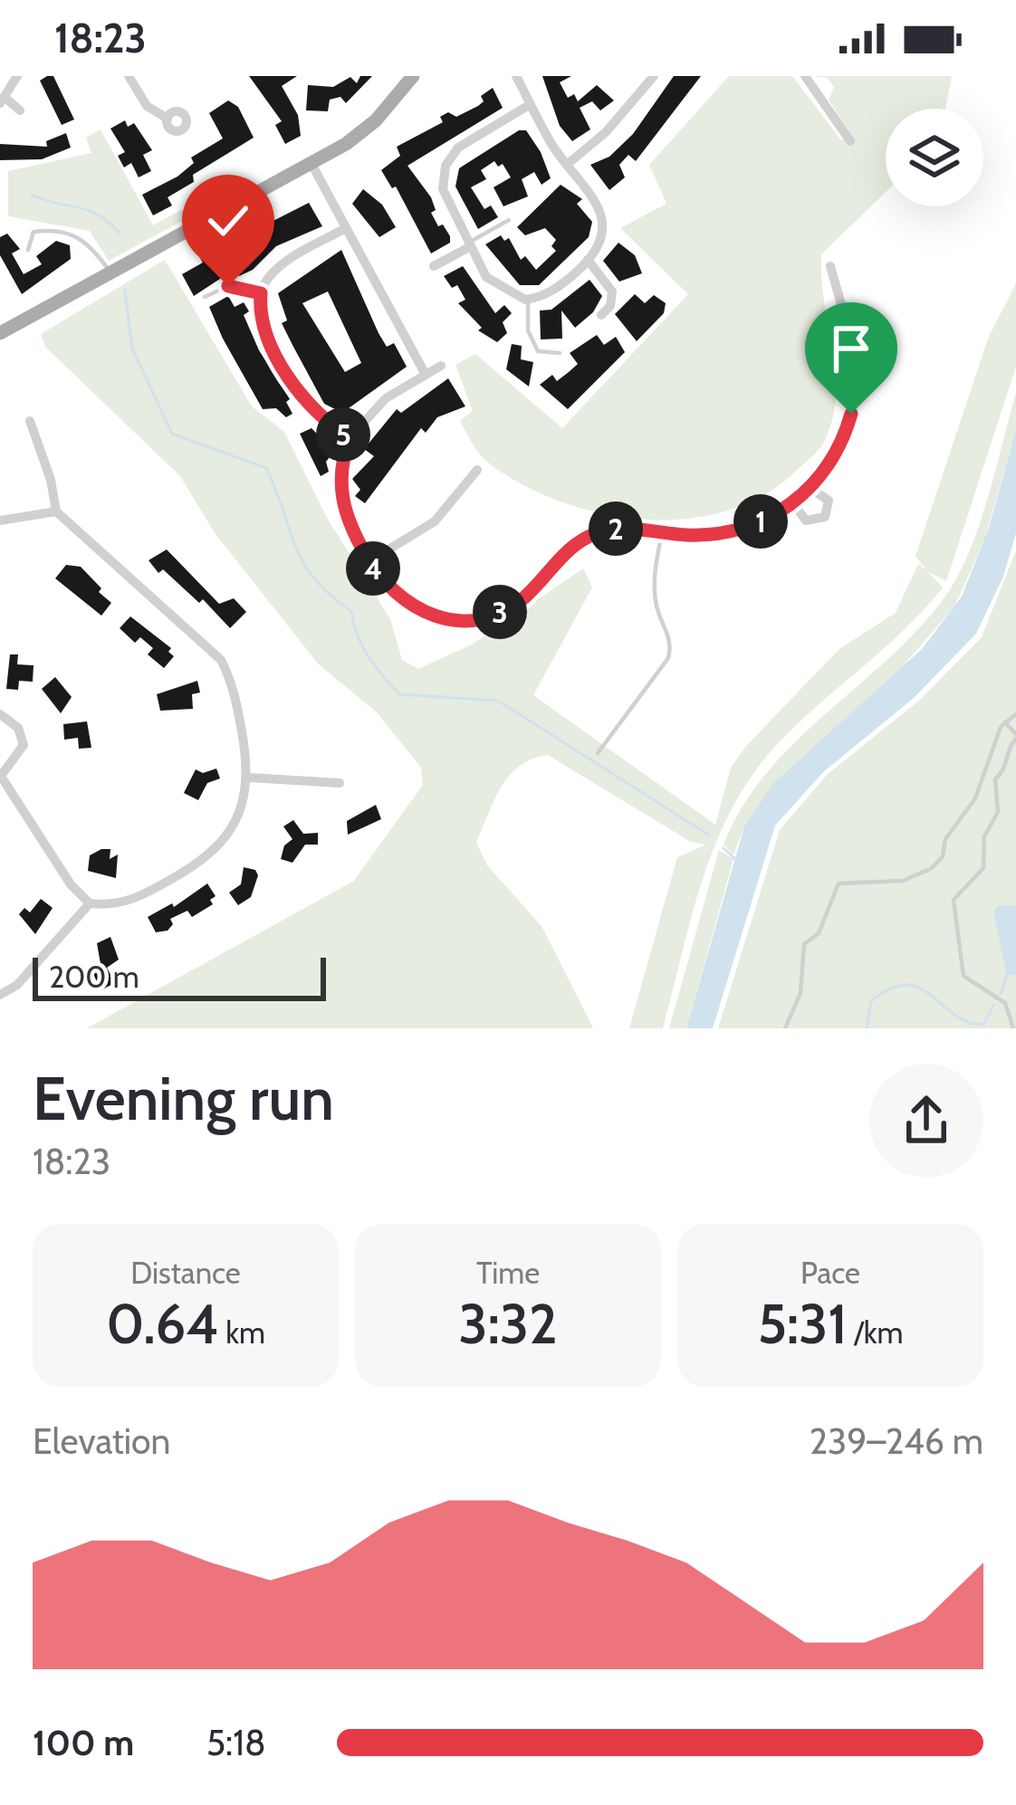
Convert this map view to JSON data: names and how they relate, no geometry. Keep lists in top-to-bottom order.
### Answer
{
  "scale_bar": "200 m",
  "page": {
    "status": "18:23",
    "pins": [
      "5",
      "1",
      "2",
      "4",
      "3"
    ],
    "scale": "200 m",
    "heading": ["Evening run", "18:23"],
    "stats": [
      ["Distance", "0.64 km"],
      ["Time", "3:32"],
      ["Pace", "5:31 /km"]
    ],
    "chart": ["Elevation", "239–246 m"],
    "list": [
      {
        "name": "100 m",
        "note": "5:18"
      }
    ]
  }
}
